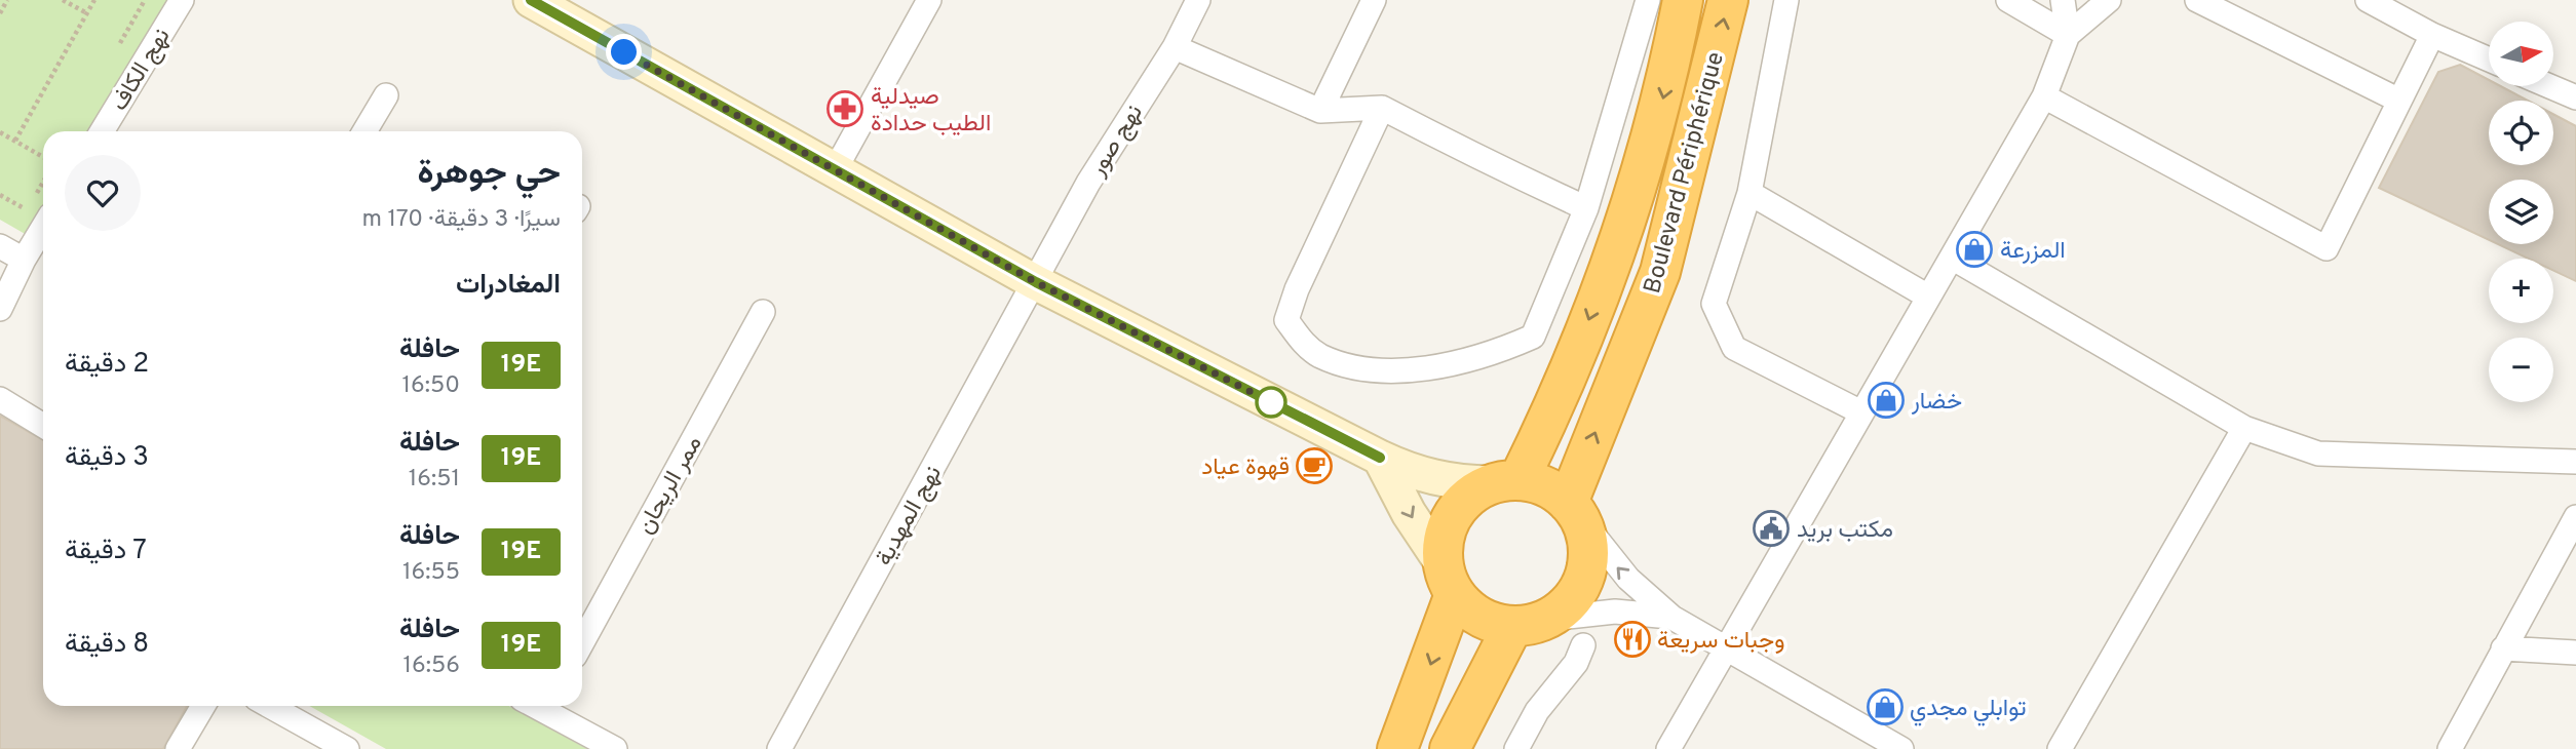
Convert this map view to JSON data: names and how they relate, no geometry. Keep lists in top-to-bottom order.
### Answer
{
  "streets": {
    "highway": ["Boulevard Périphérique"],
    "street": [
      "نهج الكاف",
      "نهج صور",
      "ممر الريحان",
      "نهج المهدية"
    ]
  },
  "crossings": [
    ["نهج صور", "نهج المهدية"]
  ],
  "places": {
    "pharmacy": ["صيدلية الطيب حدادة"],
    "shop": ["المزرعة", "خضار", "توابلي مجدي"],
    "cafe": ["قهوة عياد"],
    "public building": ["مكتب بريد"],
    "restaurant": ["وجبات سريعة"]
  },
  "lines": ["bus line 19E"],
  "north": "right",
  "page": {
    "map_buttons": ["+", "−"],
    "heading": [
      ["حي جوهرة", "سيرًا · 3 دقيقة · 170 m"],
      "المغادرات"
    ],
    "list": [
      {
        "mark": "19E",
        "name": "حافلة",
        "note": "16:50",
        "value": "2 دقيقة"
      },
      {
        "mark": "19E",
        "name": "حافلة",
        "note": "16:51",
        "value": "3 دقيقة"
      },
      {
        "mark": "19E",
        "name": "حافلة",
        "note": "16:55",
        "value": "7 دقيقة"
      },
      {
        "mark": "19E",
        "name": "حافلة",
        "note": "16:56",
        "value": "8 دقيقة"
      }
    ]
  }
}
